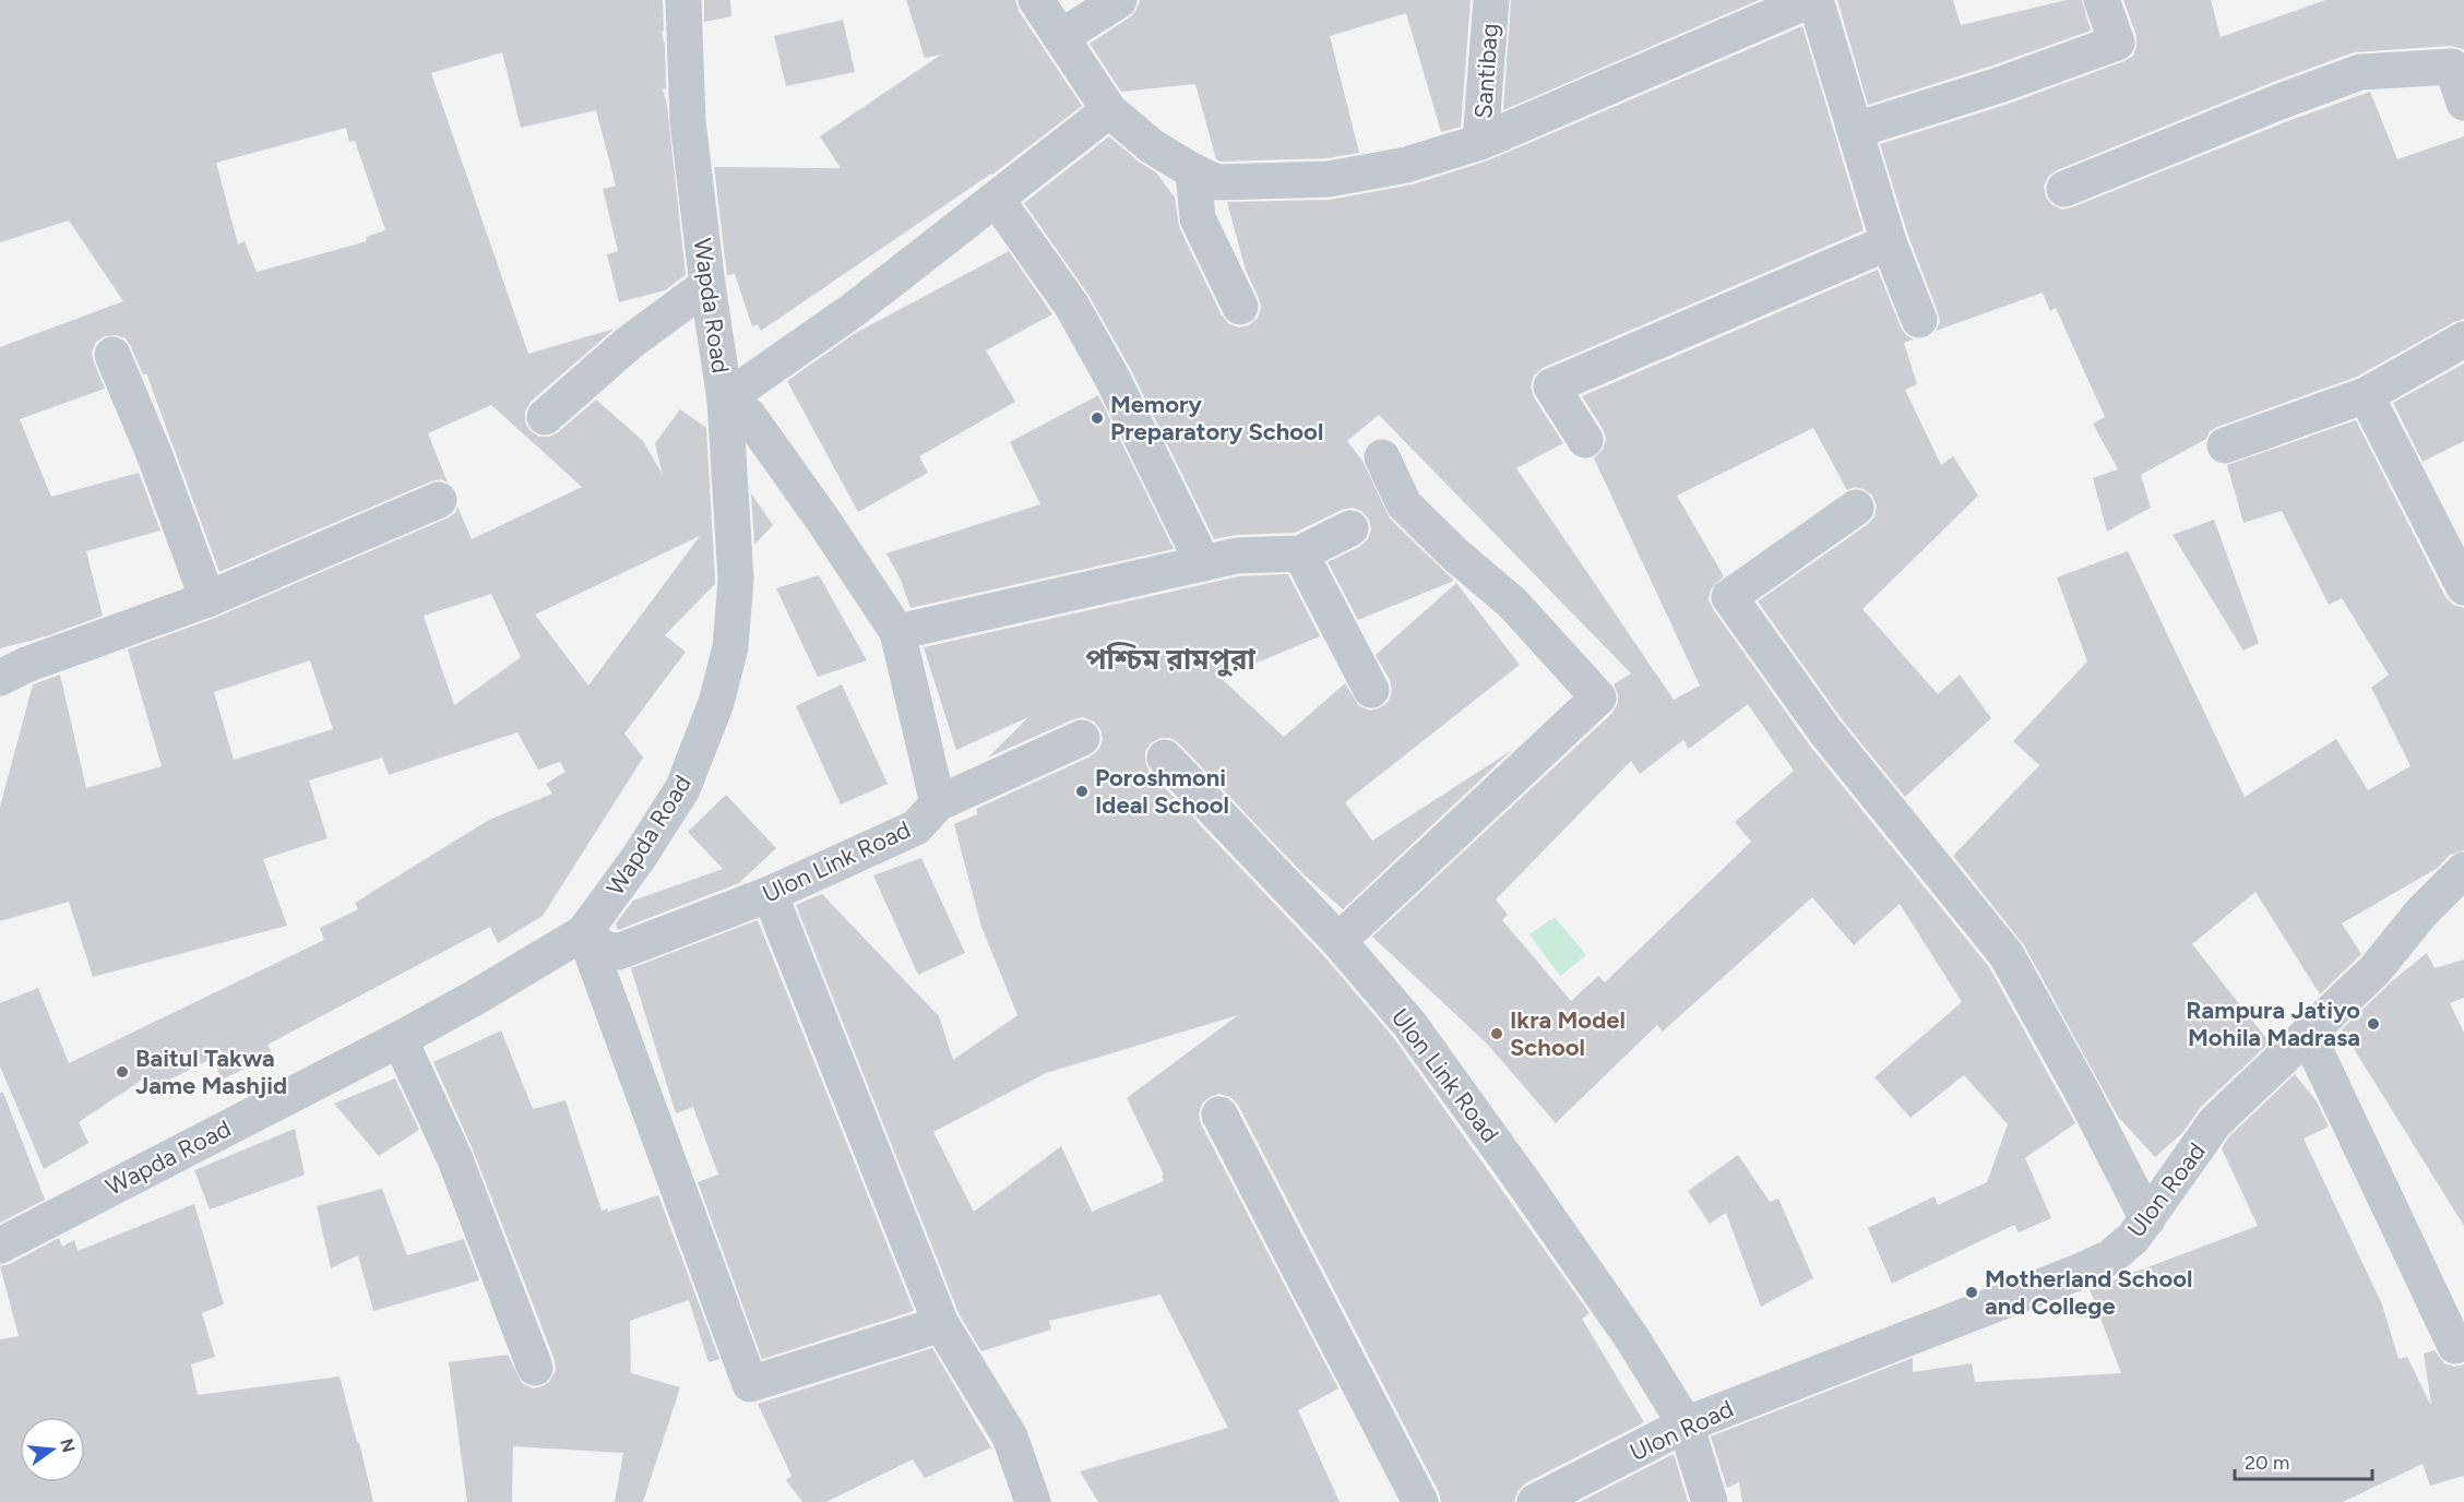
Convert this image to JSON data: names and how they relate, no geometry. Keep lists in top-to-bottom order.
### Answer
{
  "streets": {
    "street": [
      "Santibag",
      "Wapda Road",
      "Ulon Link Road",
      "Ulon Road"
    ]
  },
  "crossings": [
    ["Wapda Road", "Ulon Link Road"],
    ["Ulon Link Road", "Ulon Road"]
  ],
  "districts": ["পশ্চিম রামপুরা"],
  "places": [
    "Memory Preparatory School",
    "Poroshmoni Ideal School",
    "Rampura Jatiyo Mohila Madrasa",
    "Ikra Model School",
    "Baitul Takwa Jame Mashjid",
    "Motherland School and College"
  ],
  "scale_bar": "20 m",
  "north": "right"
}
